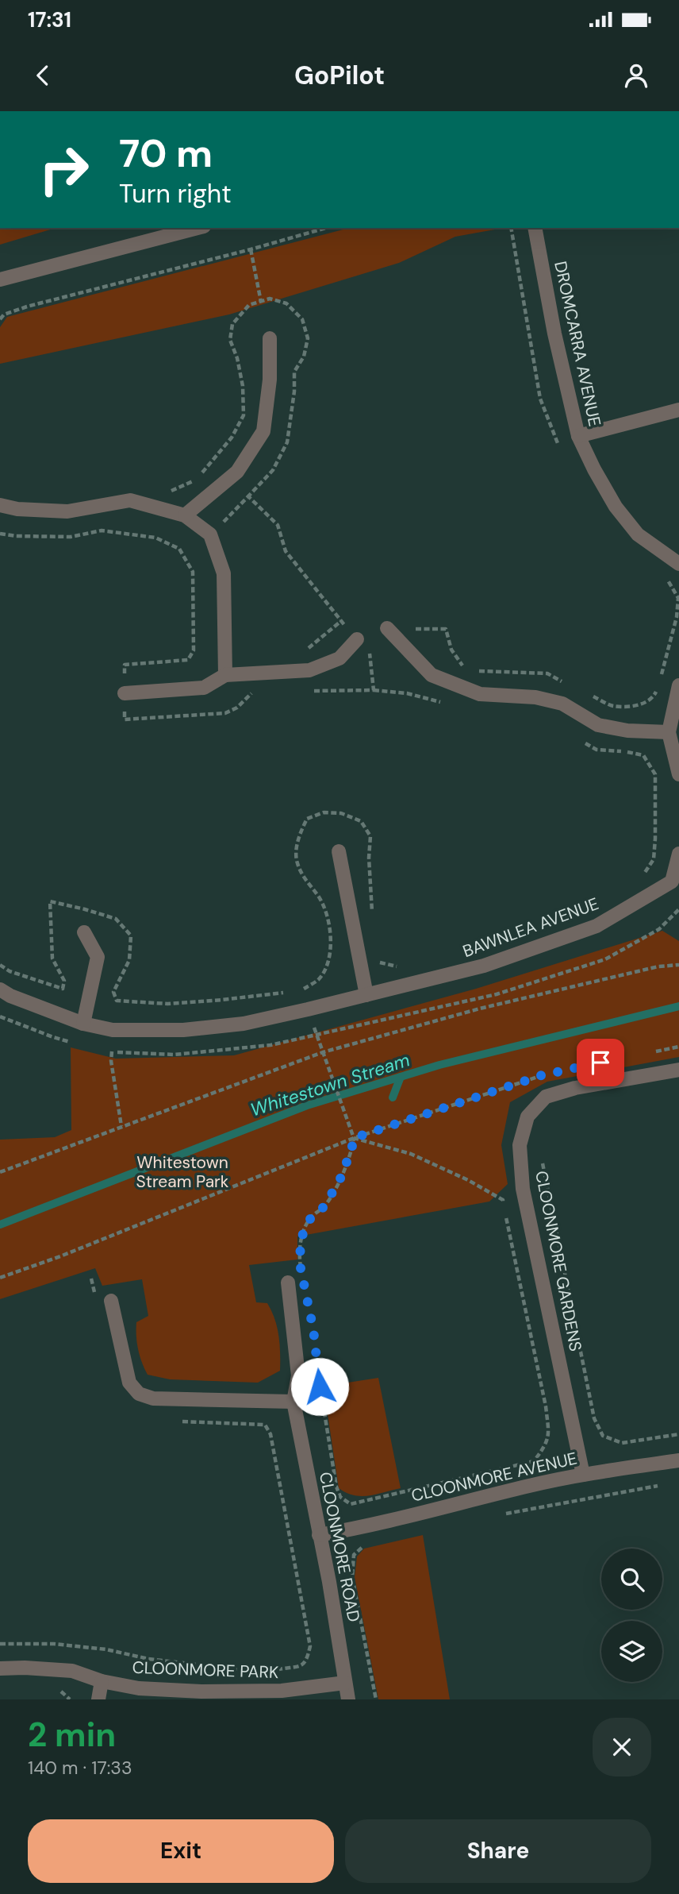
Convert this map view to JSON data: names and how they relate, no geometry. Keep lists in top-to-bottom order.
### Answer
{
  "streets": {
    "street": [
      "DROMCARRA AVENUE",
      "BAWNLEA AVENUE",
      "CLOONMORE GARDENS",
      "CLOONMORE AVENUE",
      "CLOONMORE ROAD",
      "CLOONMORE PARK"
    ]
  },
  "crossings": [
    ["CLOONMORE GARDENS", "CLOONMORE AVENUE"],
    ["CLOONMORE AVENUE", "CLOONMORE ROAD"],
    ["CLOONMORE ROAD", "CLOONMORE PARK"]
  ],
  "water": ["Whitestown Stream"],
  "parks": ["Whitestown Stream Park"],
  "page": {
    "status": "17:31",
    "header": "GoPilot",
    "turn": ["70 m", "Turn right"],
    "heading": ["2 min", "140 m · 17:33"],
    "buttons": ["Exit", "Share"]
  }
}
